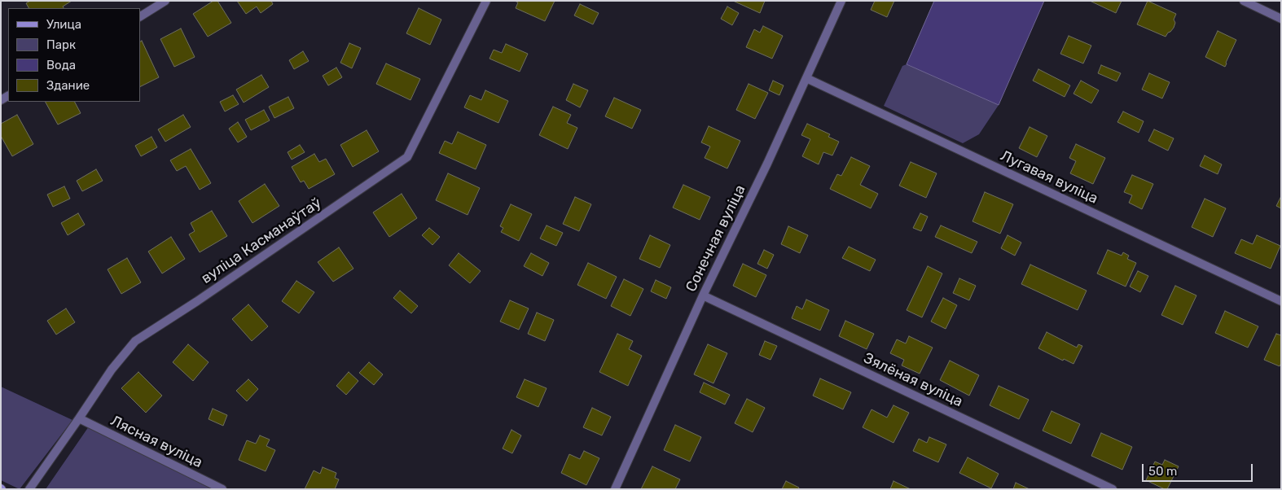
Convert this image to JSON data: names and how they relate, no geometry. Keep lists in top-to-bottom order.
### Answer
{
  "streets": {
    "street": [
      "Лугавая вуліца",
      "Сонечная вуліца",
      "вуліца Касманаўтаў",
      "Зялёная вуліца",
      "Лясная вуліца"
    ]
  },
  "crossings": [
    ["Лугавая вуліца", "Сонечная вуліца"],
    ["Сонечная вуліца", "Зялёная вуліца"],
    ["вуліца Касманаўтаў", "Лясная вуліца"]
  ],
  "legend": [
    "Улица",
    "Парк",
    "Вода",
    "Здание"
  ],
  "scale_bar": "50 m"
}
